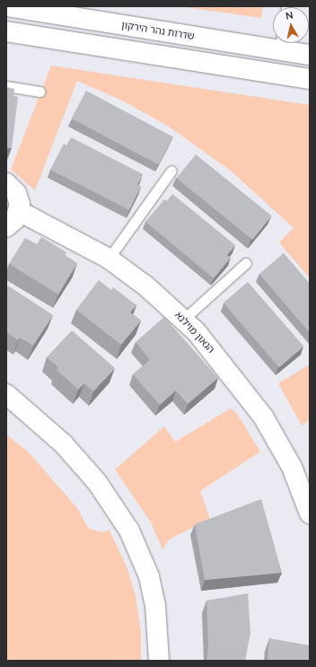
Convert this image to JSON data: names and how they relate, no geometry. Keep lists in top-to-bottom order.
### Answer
{
  "streets": {
    "street": ["שדרות נהר הירקון", "הגאון מוילנא"]
  },
  "north": "top"
}
